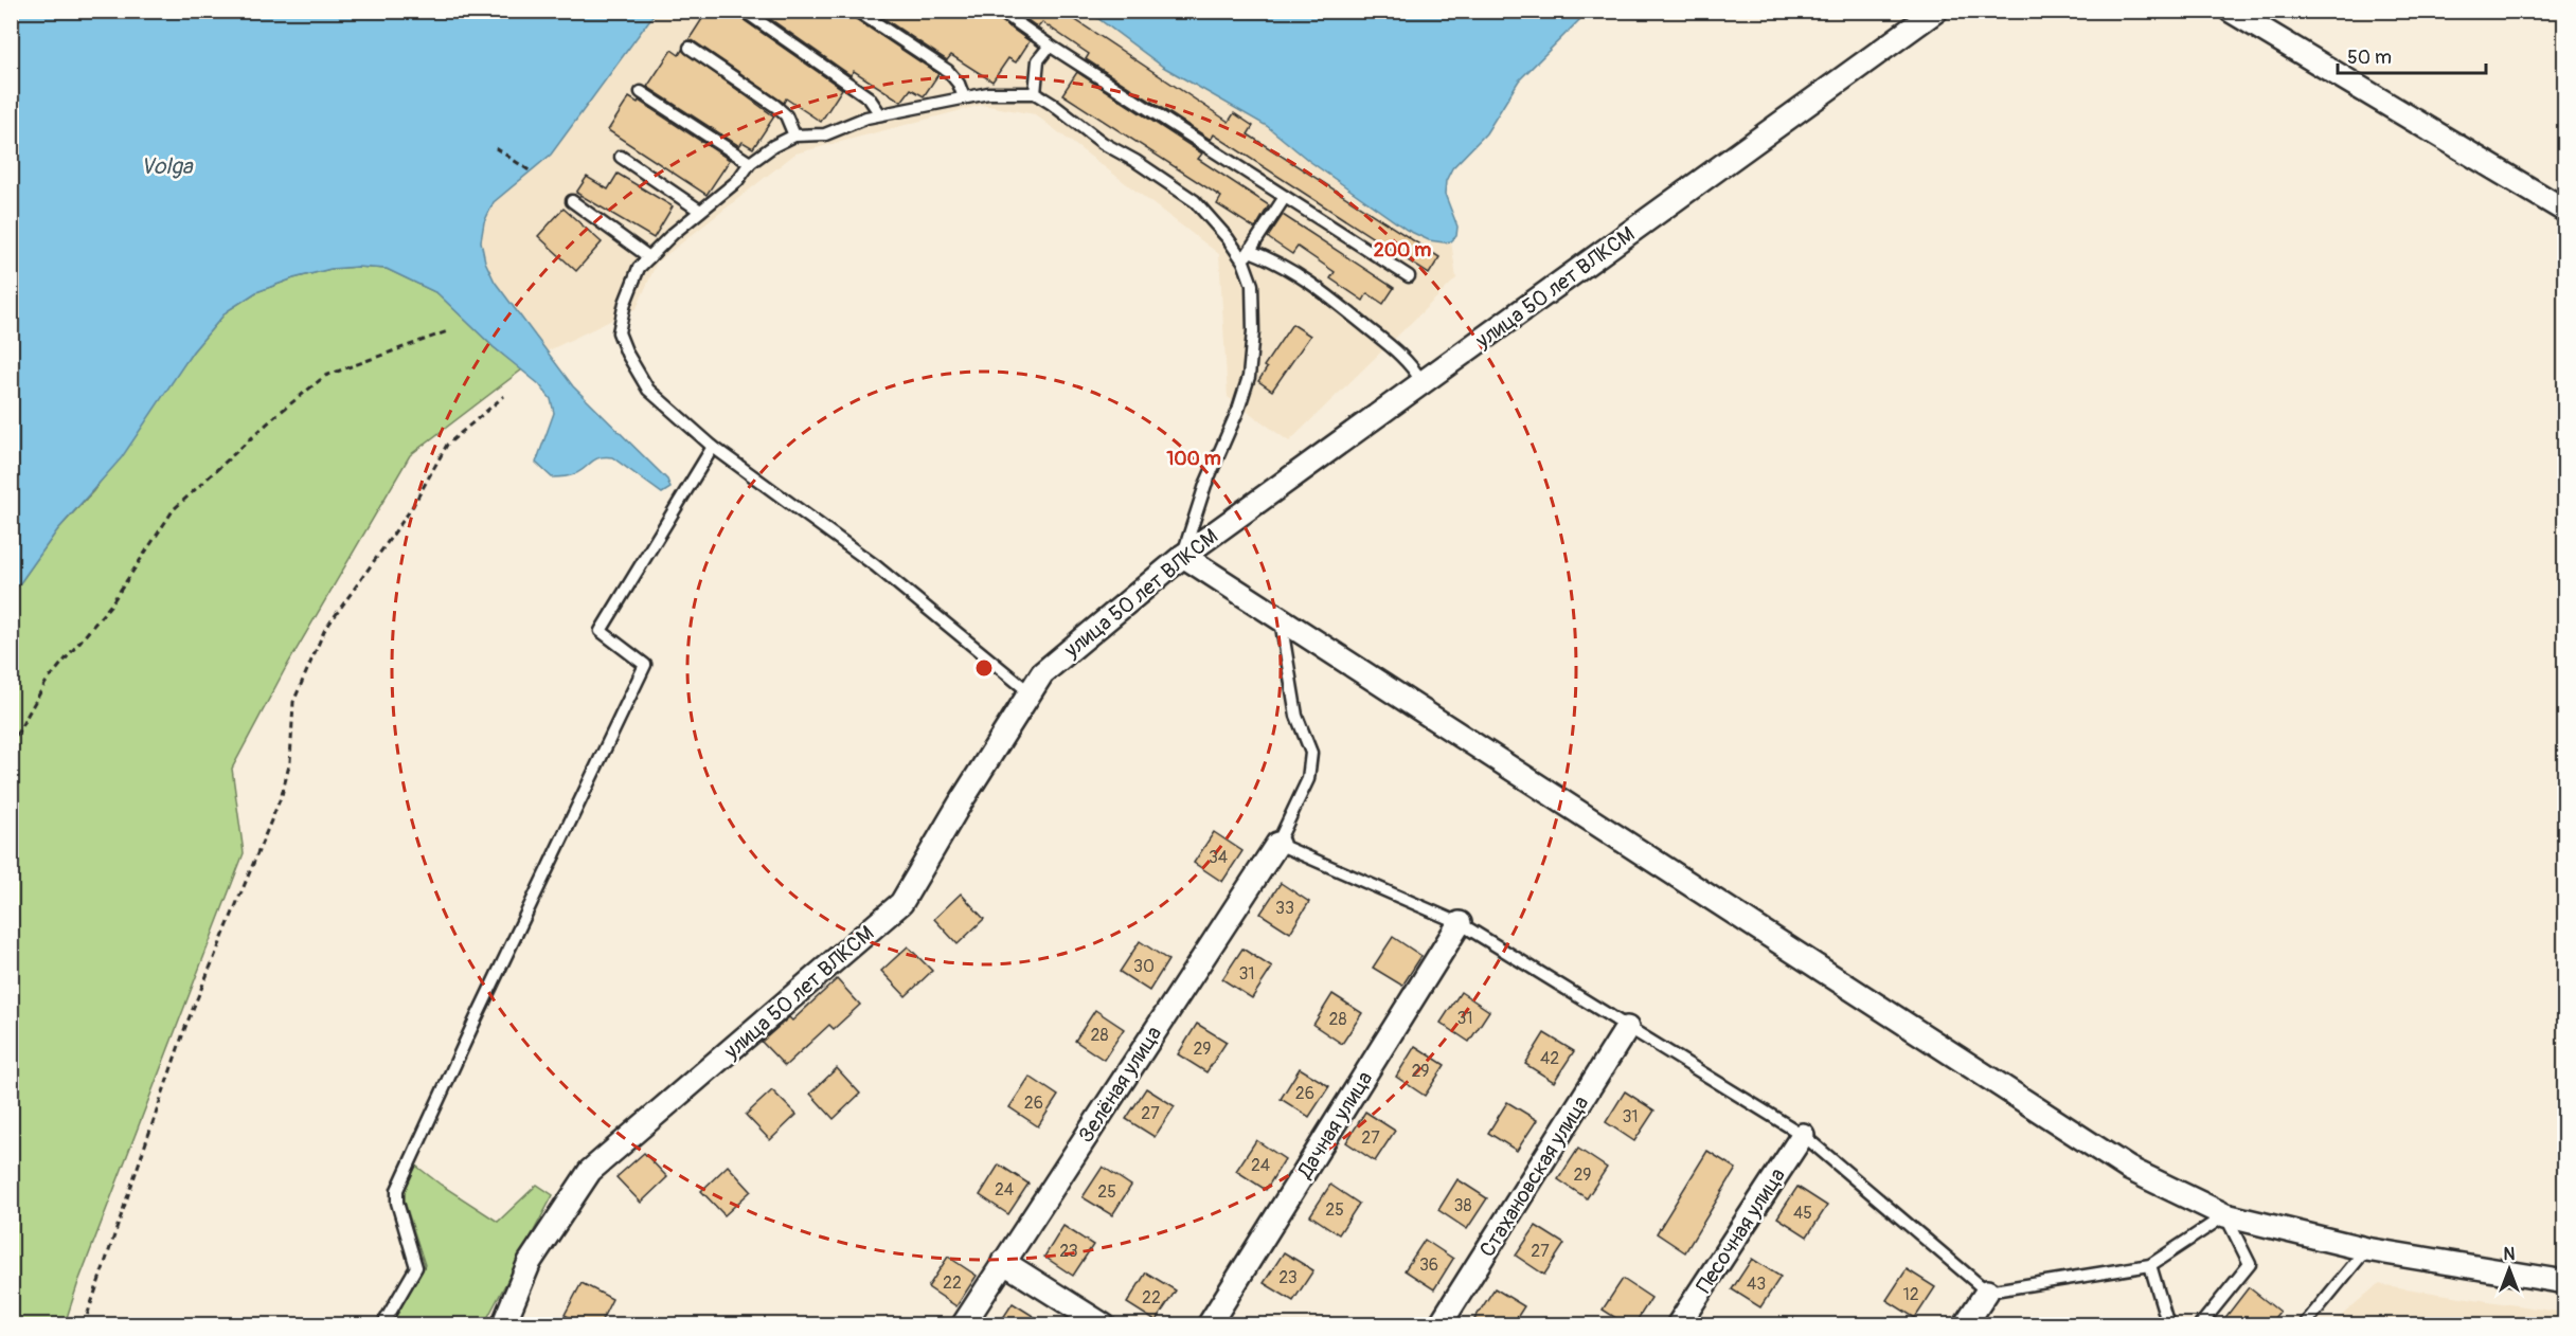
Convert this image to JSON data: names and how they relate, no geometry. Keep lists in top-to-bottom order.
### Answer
{
  "streets": {
    "street": [
      "улица 50 лет ВЛКСМ",
      "Зелёная улица",
      "Дачная улица",
      "Стахановская улица",
      "Песочная улица"
    ]
  },
  "water": ["Volga"],
  "house_numbers": [
    "34",
    "33",
    "30",
    "31",
    "31",
    "28",
    "28",
    "29",
    "42",
    "29",
    "26",
    "26",
    "27",
    "31",
    "27",
    "24",
    "29",
    "24",
    "25",
    "38",
    "25",
    "45",
    "23",
    "27",
    "36",
    "23",
    "22",
    "43",
    "12",
    "22"
  ],
  "scale_bar": "50 m",
  "north": "top",
  "rings": ["200 m", "100 m"]
}
